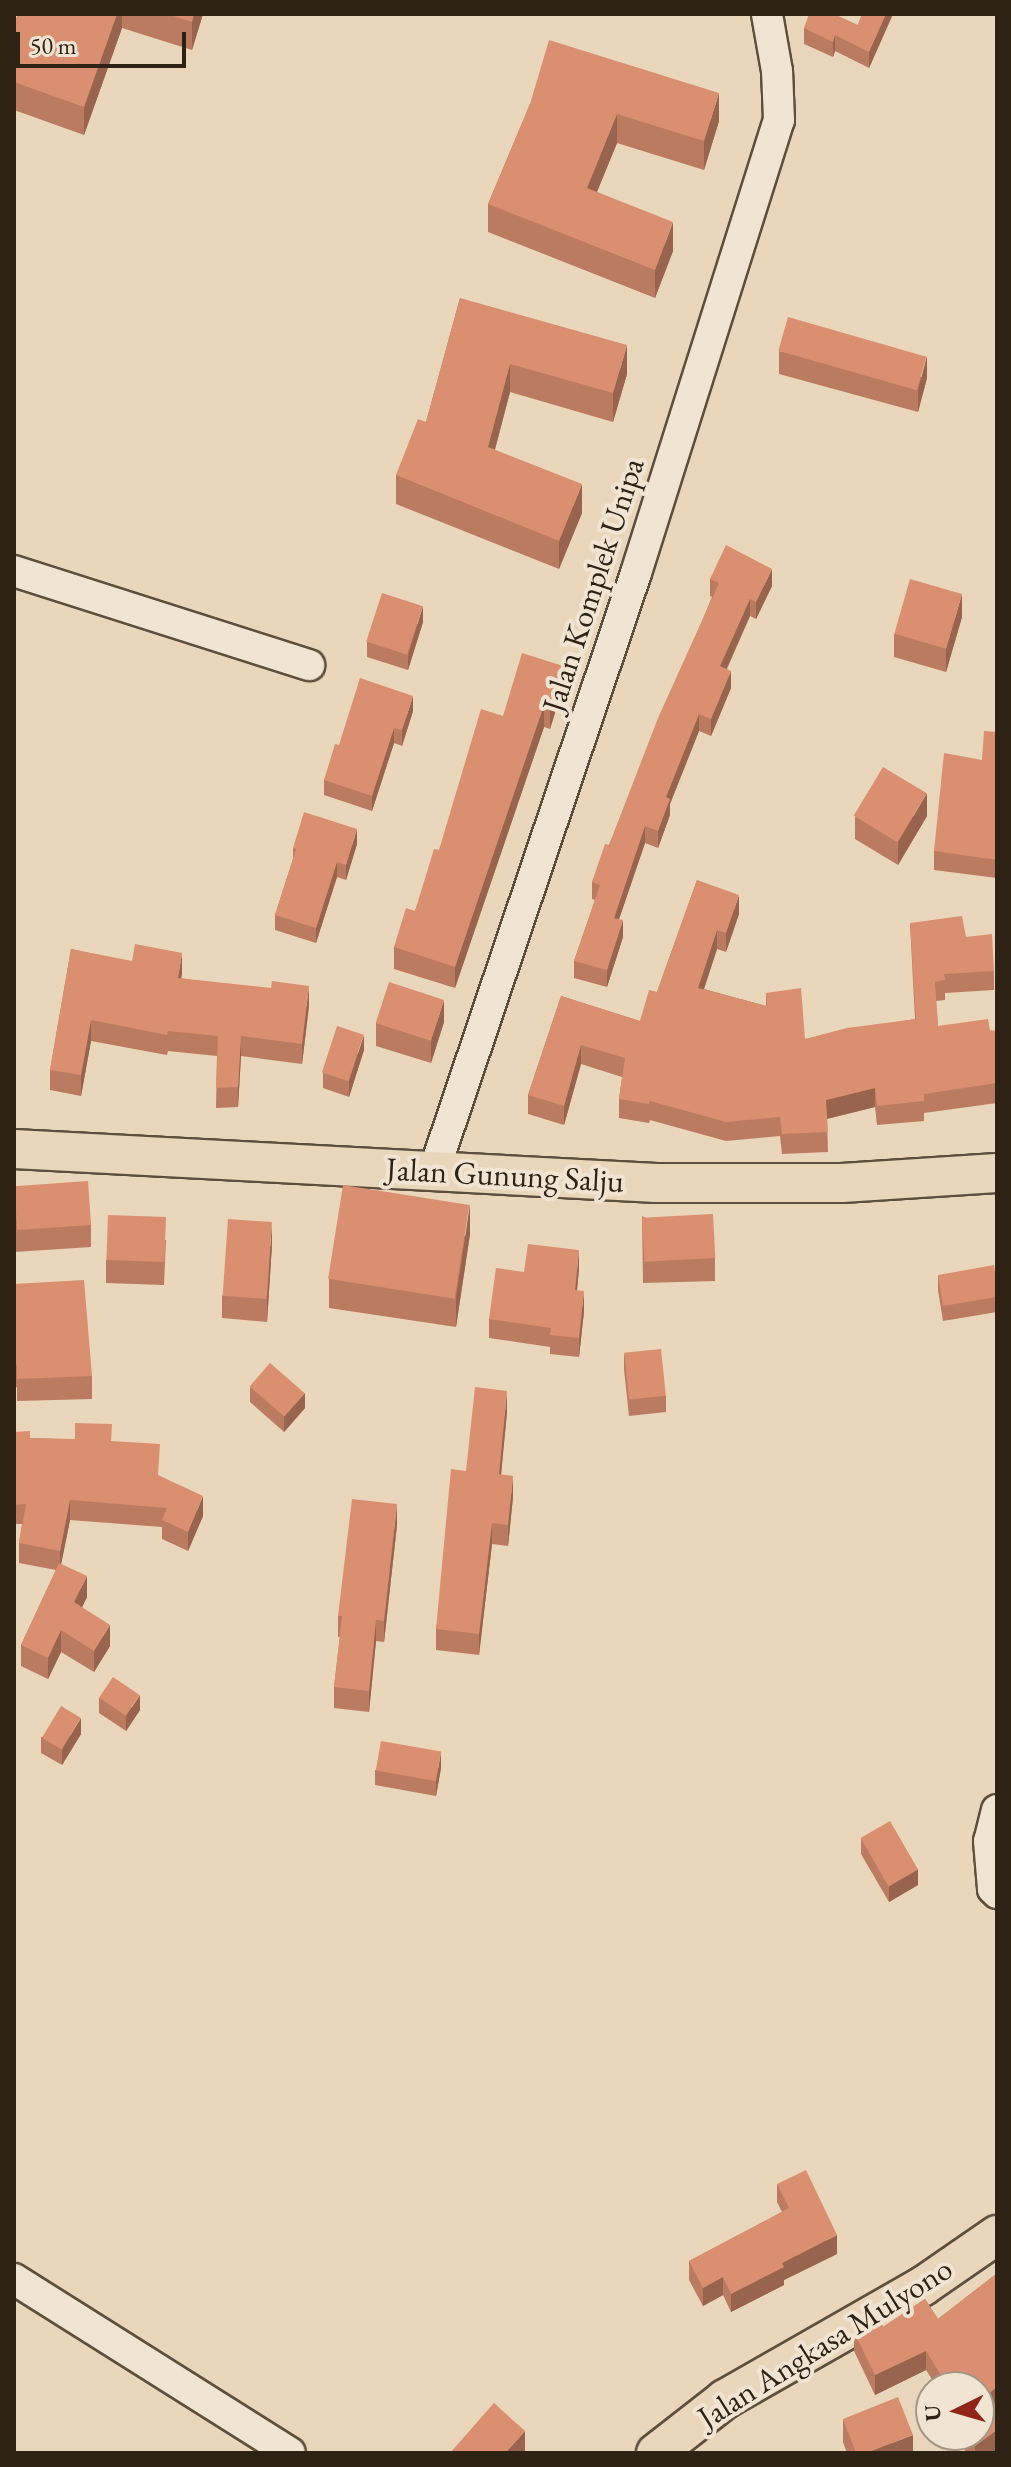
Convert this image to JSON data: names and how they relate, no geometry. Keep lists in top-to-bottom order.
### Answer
{
  "streets": {
    "main road": ["Jalan Gunung Salju", "Jalan Angkasa Mulyono"],
    "street": ["Jalan Komplek Unipa"]
  },
  "crossings": [
    ["Jalan Komplek Unipa", "Jalan Gunung Salju"]
  ],
  "scale_bar": "50 m",
  "north": "left"
}
